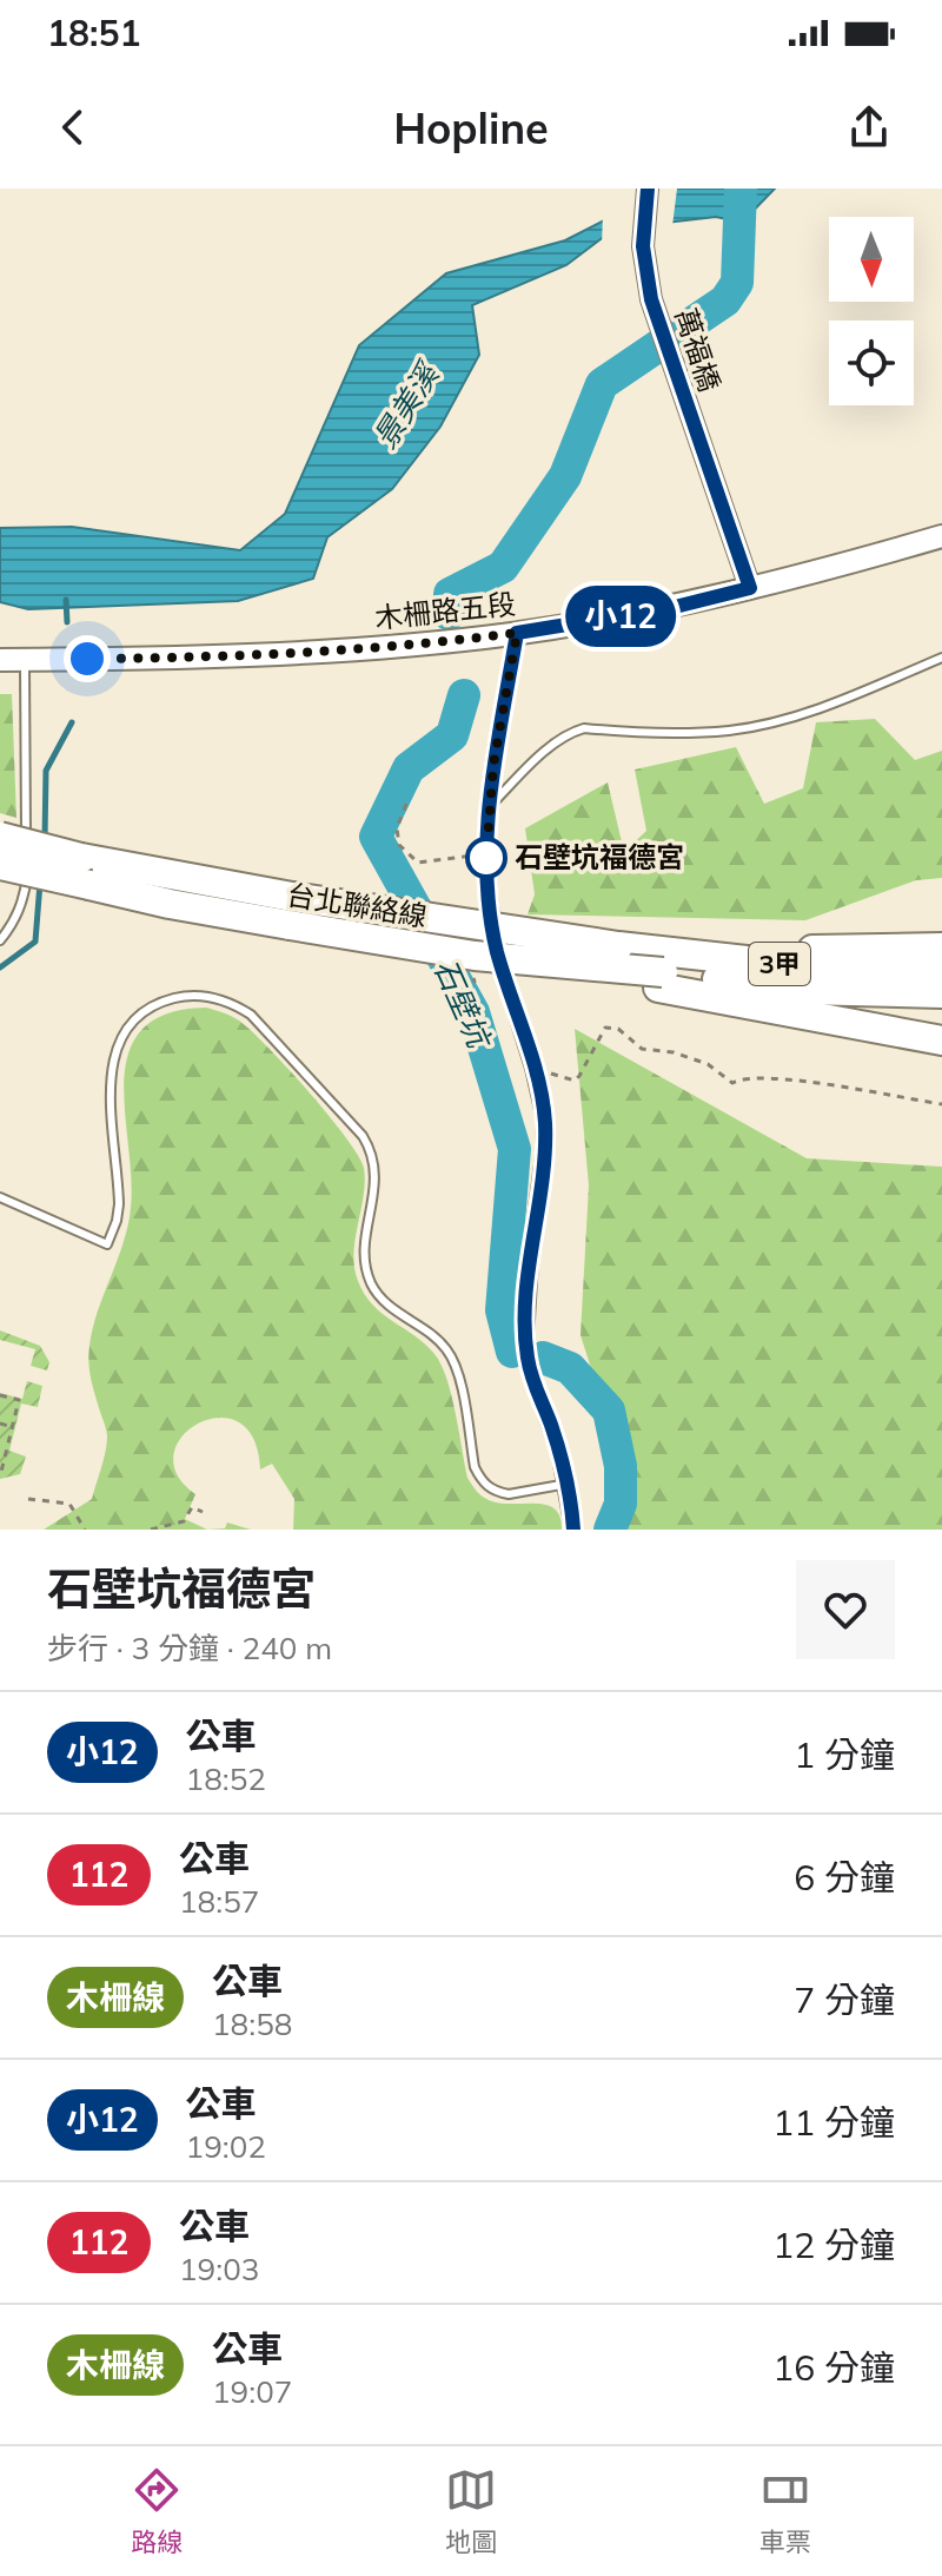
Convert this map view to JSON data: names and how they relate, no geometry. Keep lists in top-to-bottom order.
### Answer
{
  "streets": {
    "highway": ["台北聯絡線", "3甲"],
    "main road": ["木柵路五段"],
    "street": ["萬福橋"]
  },
  "crossings": [
    ["萬福橋", "木柵路五段"]
  ],
  "water": ["景美溪", "石壁坑"],
  "places": ["石壁坑福德宮"],
  "lines": ["bus line 小12"],
  "north": "bottom",
  "page": {
    "status": "18:51",
    "header": "Hopline",
    "on_map": "小12",
    "heading": ["石壁坑福德宮", "步行 · 3 分鐘 · 240 m"],
    "list": [
      {
        "mark": "小12",
        "name": "公車",
        "note": "18:52",
        "value": "1 分鐘"
      },
      {
        "mark": "112",
        "name": "公車",
        "note": "18:57",
        "value": "6 分鐘"
      },
      {
        "mark": "木柵線",
        "name": "公車",
        "note": "18:58",
        "value": "7 分鐘"
      },
      {
        "mark": "小12",
        "name": "公車",
        "note": "19:02",
        "value": "11 分鐘"
      },
      {
        "mark": "112",
        "name": "公車",
        "note": "19:03",
        "value": "12 分鐘"
      },
      {
        "mark": "木柵線",
        "name": "公車",
        "note": "19:07",
        "value": "16 分鐘"
      }
    ],
    "tabs": ["路線", "地圖", "車票"]
  }
}
